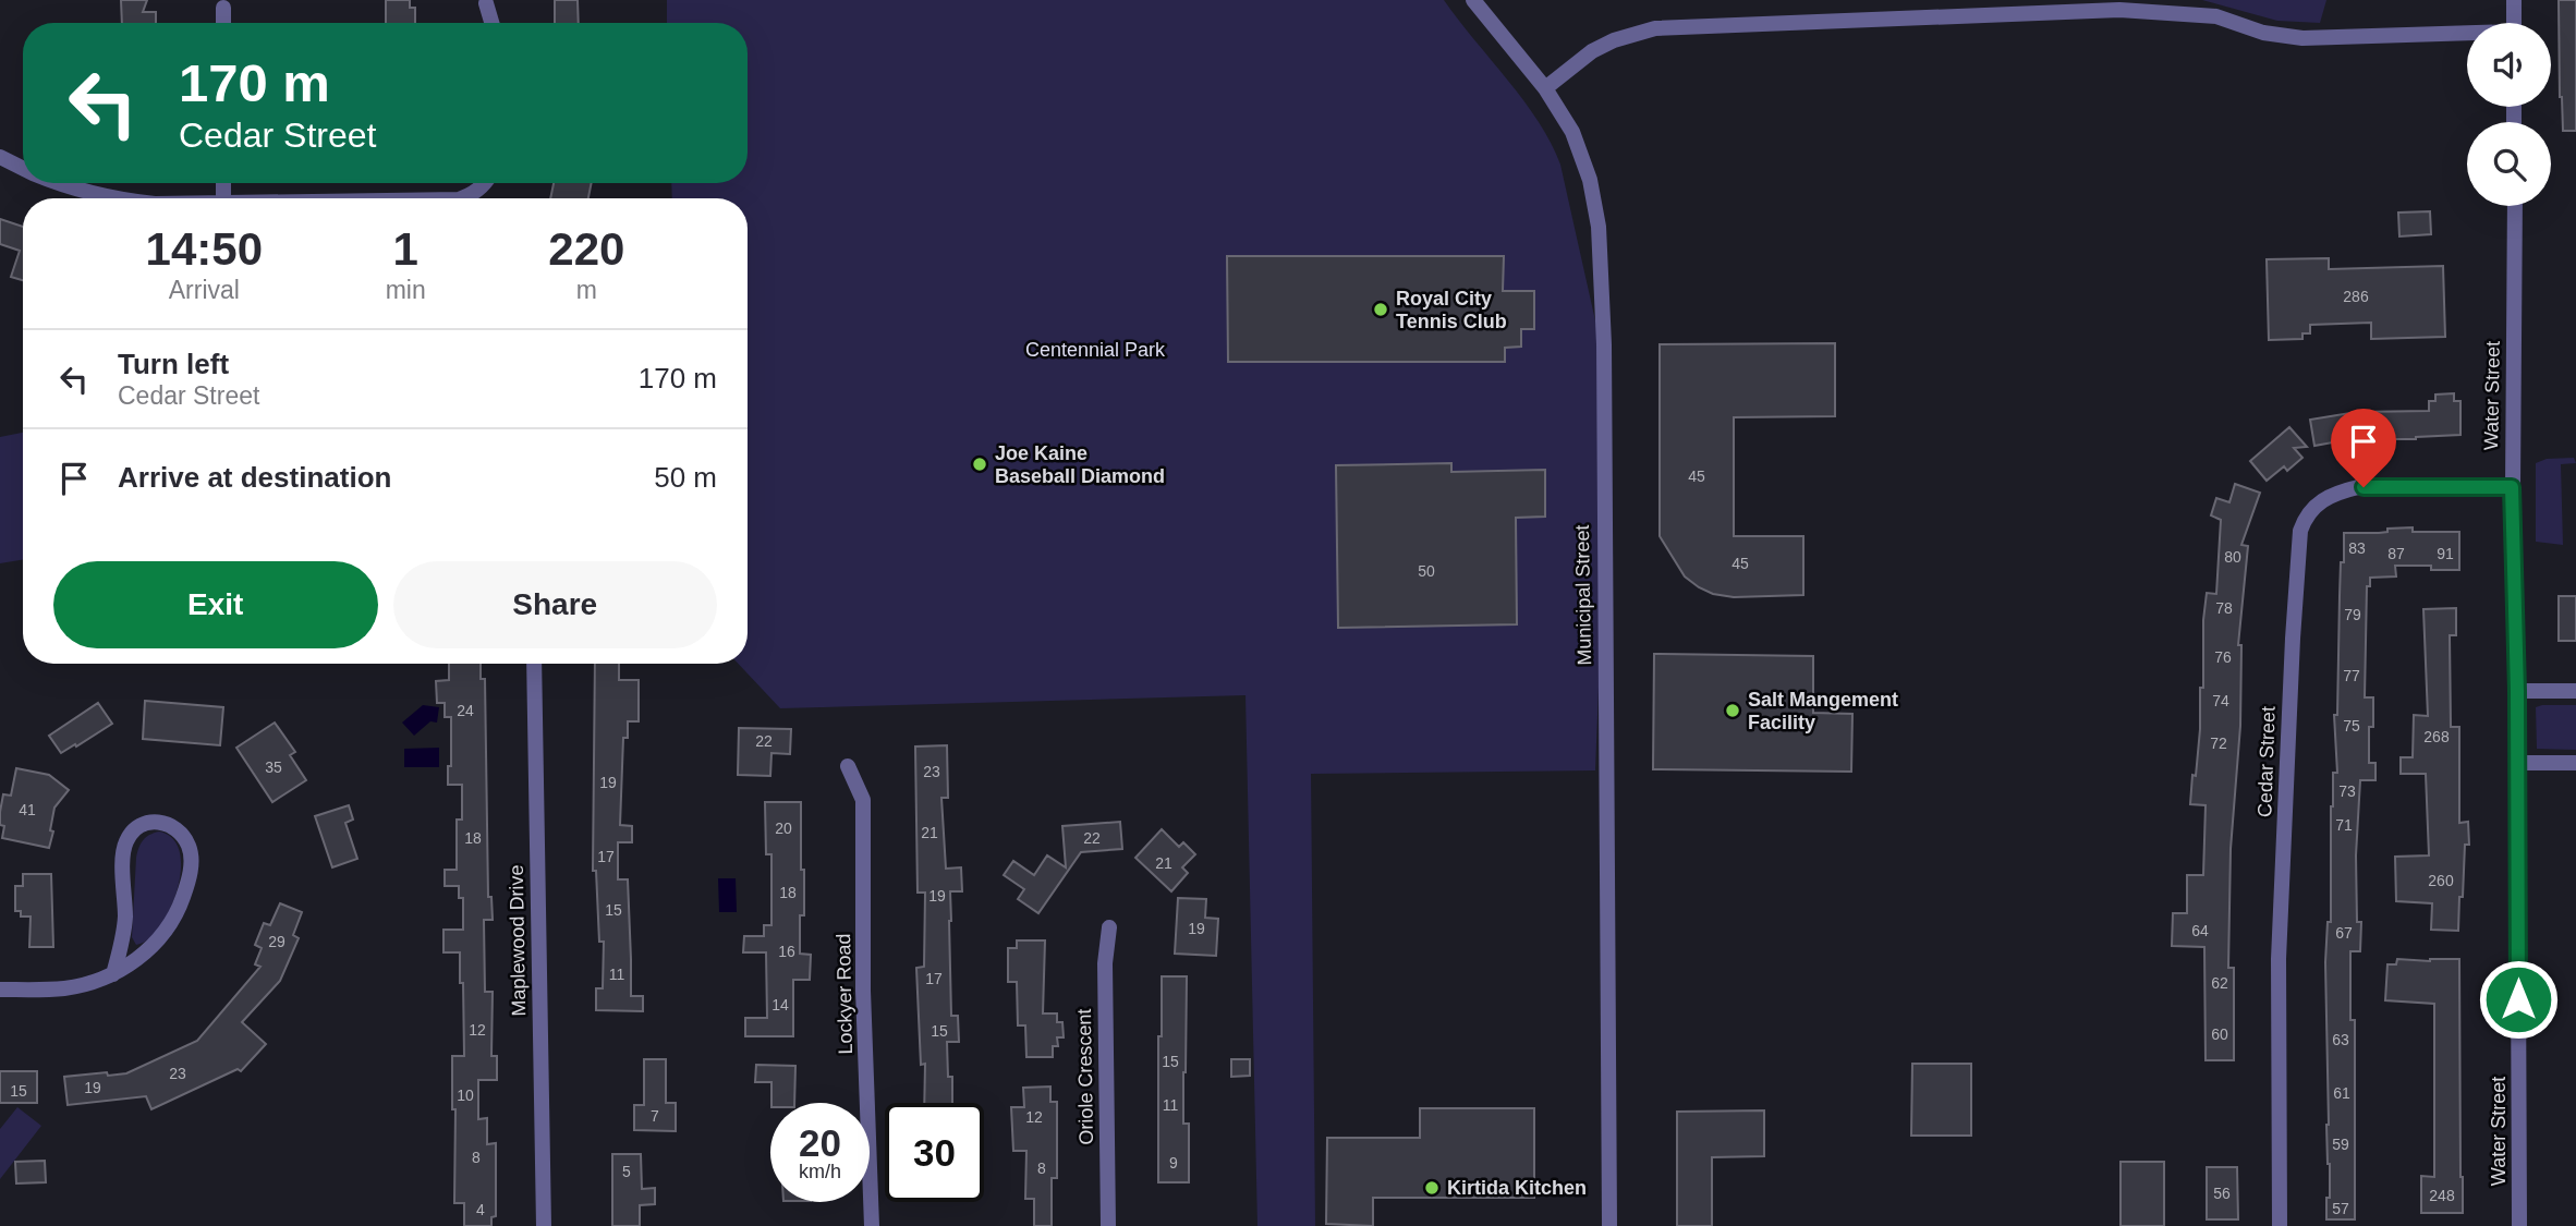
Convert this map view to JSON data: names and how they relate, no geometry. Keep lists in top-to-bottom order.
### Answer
{
  "streets": {
    "street": [
      "Water Street",
      "Municipal Street",
      "Cedar Street",
      "Maplewood Drive",
      "Lockyer Road",
      "Oriole Crescent"
    ]
  },
  "crossings": [
    ["Water Street", "Cedar Street"]
  ],
  "parks": ["Centennial Park"],
  "places": [
    "Royal City Tennis Club",
    "Joe Kaine Baseball Diamond",
    "Salt Mangement Facility",
    "Kirtida Kitchen"
  ],
  "house_numbers": [
    "286",
    "45",
    "83",
    "87",
    "91",
    "80",
    "45",
    "50",
    "78",
    "79",
    "76",
    "77",
    "74",
    "24",
    "75",
    "268",
    "22",
    "72",
    "35",
    "23",
    "19",
    "73",
    "41",
    "71",
    "20",
    "21",
    "18",
    "22",
    "17",
    "21",
    "260",
    "18",
    "19",
    "15",
    "19",
    "64",
    "67",
    "29",
    "16",
    "11",
    "17",
    "62",
    "14",
    "12",
    "15",
    "60",
    "63",
    "15",
    "23",
    "19",
    "15",
    "61",
    "10",
    "11",
    "7",
    "12",
    "59",
    "8",
    "9",
    "8",
    "5",
    "56",
    "248",
    "57",
    "4"
  ],
  "page": {
    "turn": ["170 m", "Cedar Street"],
    "eta": [
      "14:50",
      "Arrival",
      "1",
      "min",
      "220",
      "m"
    ],
    "list": [
      {
        "name": "Turn left",
        "note": "Cedar Street",
        "value": "170 m"
      },
      {
        "name": "Arrive at destination",
        "value": "50 m"
      }
    ],
    "buttons": ["Exit", "Share"],
    "speed": "20 km/h",
    "limit": "30"
  }
}
